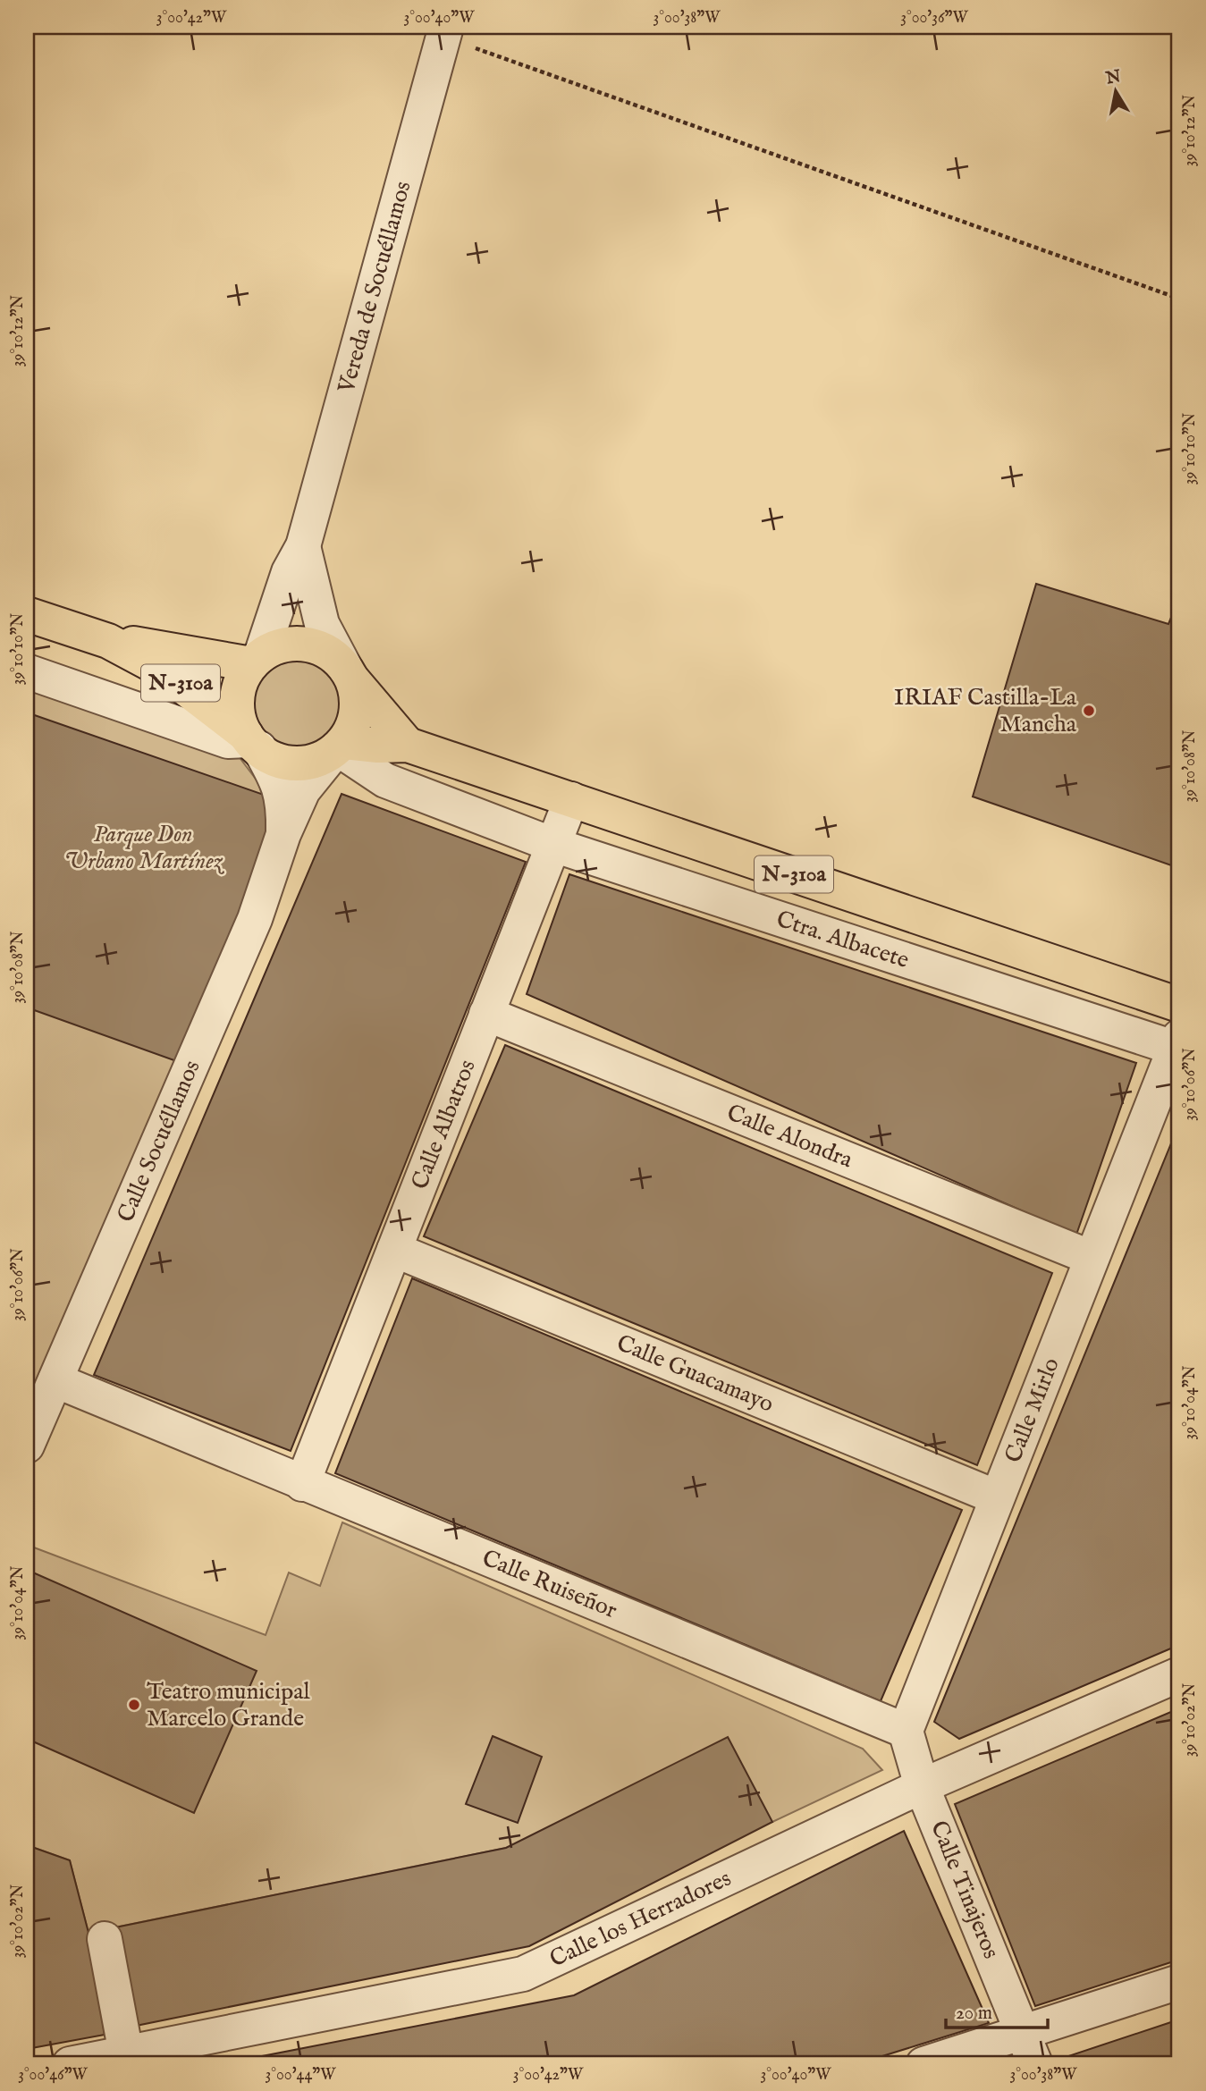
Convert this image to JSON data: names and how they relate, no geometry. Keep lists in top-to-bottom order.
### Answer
{
  "streets": {
    "highway": ["N-310a"],
    "street": [
      "Vereda de Socuéllamos",
      "Ctra. Albacete",
      "Calle Albatros",
      "Calle Alondra",
      "Calle Socuéllamos",
      "Calle Guacamayo",
      "Calle Mirlo",
      "Calle Ruiseñor",
      "Calle Tinajeros",
      "Calle los Herradores"
    ]
  },
  "crossings": [
    ["Vereda de Socuéllamos", "N-310a"],
    ["Vereda de Socuéllamos", "Ctra. Albacete"],
    ["Vereda de Socuéllamos", "Calle Socuéllamos"],
    ["N-310a", "Ctra. Albacete"],
    ["N-310a", "Calle Albatros"],
    ["N-310a", "Calle Socuéllamos"],
    ["Ctra. Albacete", "Calle Albatros"],
    ["Ctra. Albacete", "Calle Socuéllamos"],
    ["Ctra. Albacete", "Calle Mirlo"],
    ["Calle Albatros", "Calle Alondra"],
    ["Calle Albatros", "Calle Guacamayo"],
    ["Calle Albatros", "Calle Ruiseñor"],
    ["Calle Alondra", "Calle Mirlo"],
    ["Calle Socuéllamos", "Calle Ruiseñor"],
    ["Calle Guacamayo", "Calle Mirlo"],
    ["Calle Mirlo", "Calle Ruiseñor"],
    ["Calle Tinajeros", "Calle los Herradores"]
  ],
  "parks": ["Parque Don Urbano Martínez"],
  "places": ["IRIAF Castilla-La Mancha", "Teatro municipal Marcelo Grande"],
  "scale_bar": "20 m",
  "north": "top",
  "coordinates": [
    "3°00'42\"W",
    "3°00'40\"W",
    "3°00'38\"W",
    "3°00'36\"W",
    "39°10'12\"N",
    "39°10'10\"N",
    "39°10'08\"N",
    "39°10'06\"N",
    "39°10'04\"N",
    "39°10'02\"N",
    "3°00'46\"W",
    "3°00'44\"W"
  ]
}
